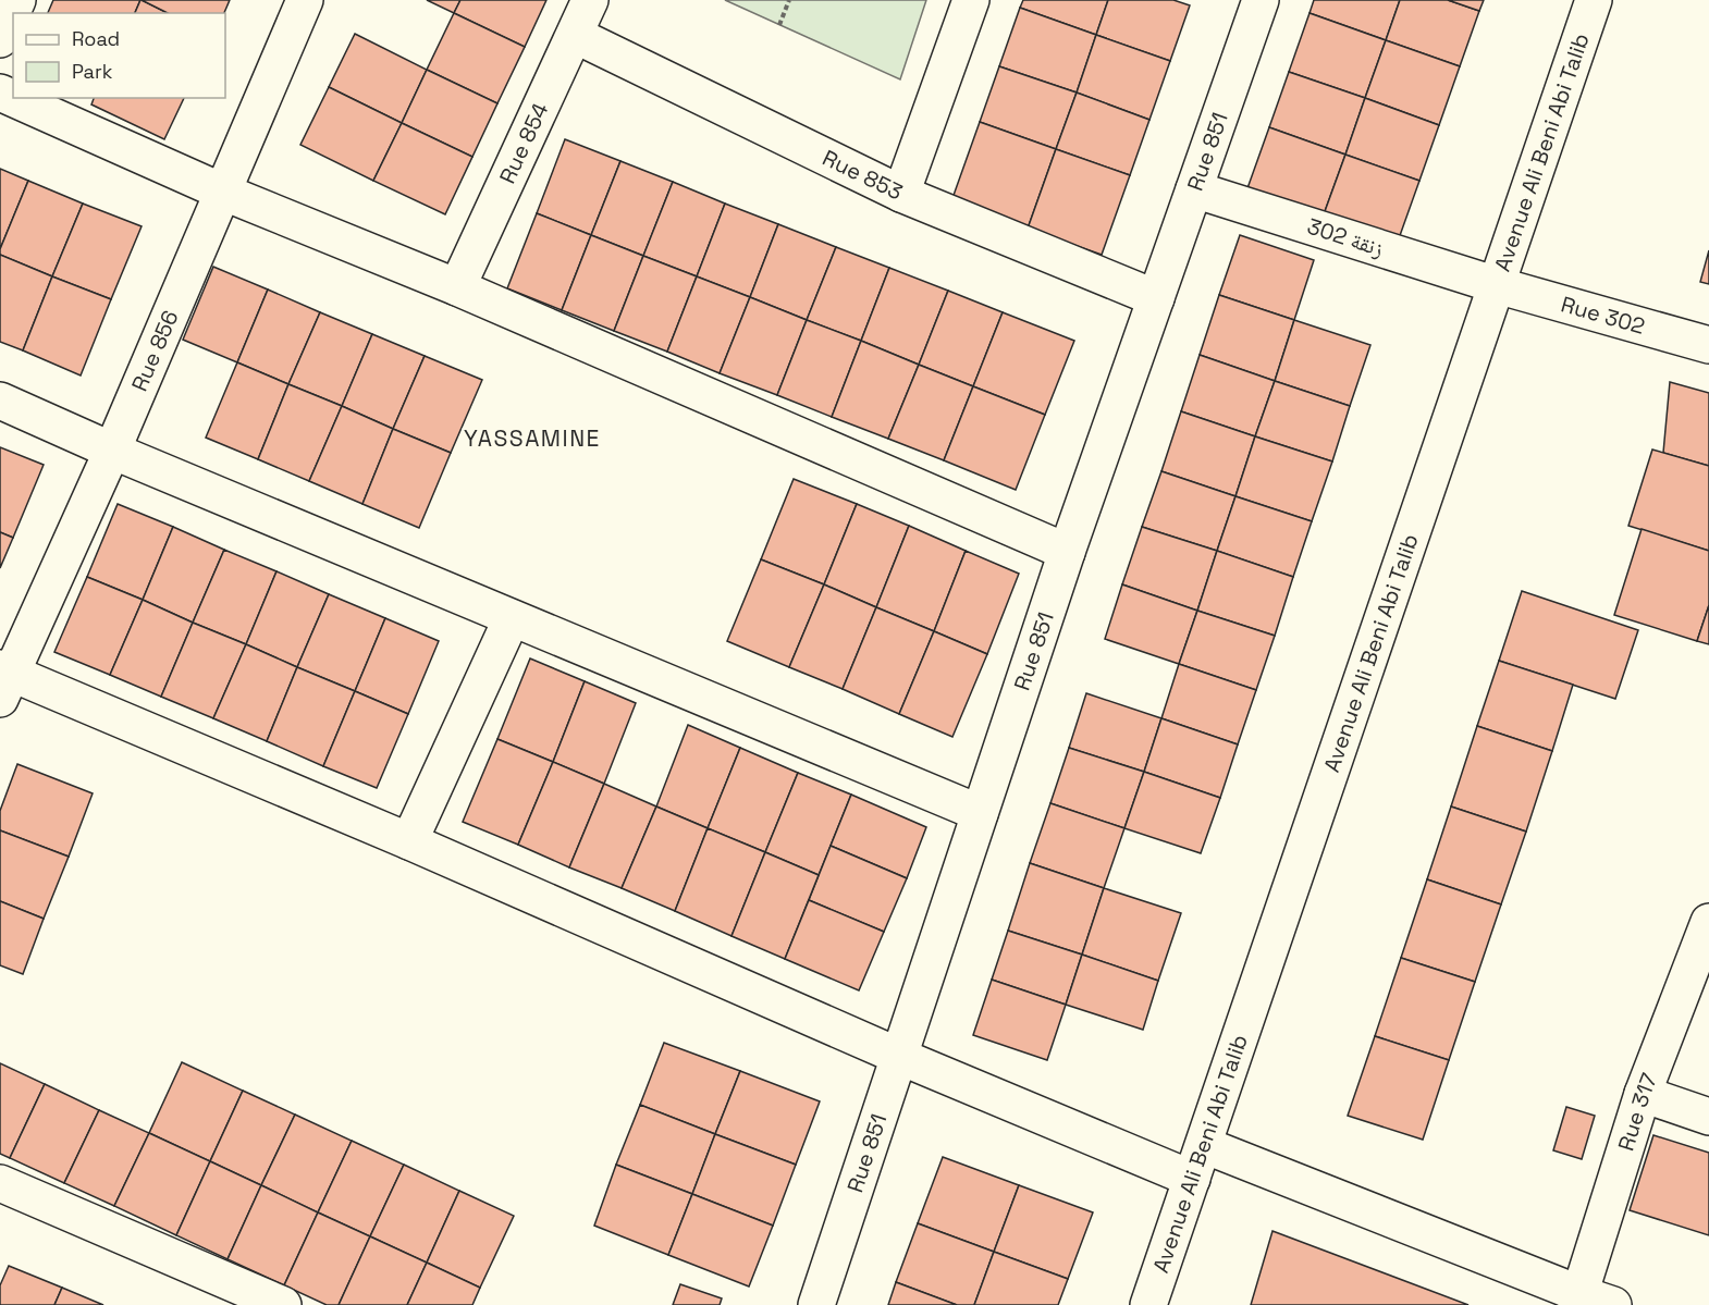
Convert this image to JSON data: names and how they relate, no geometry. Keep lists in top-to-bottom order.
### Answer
{
  "streets": {
    "street": [
      "Rue 854",
      "Rue 851",
      "Avenue Ali Beni Abi Talib",
      "Rue 853",
      "زنقة 302",
      "Rue 302",
      "Rue 856",
      "Rue 317"
    ]
  },
  "crossings": [
    ["Rue 854", "Rue 853"],
    ["Rue 851", "Rue 853"],
    ["Rue 851", "زنقة 302"],
    ["Avenue Ali Beni Abi Talib", "زنقة 302"],
    ["Avenue Ali Beni Abi Talib", "Rue 302"],
    ["زنقة 302", "Rue 302"]
  ],
  "districts": ["YASSAMINE"],
  "legend": ["Road", "Park"]
}
